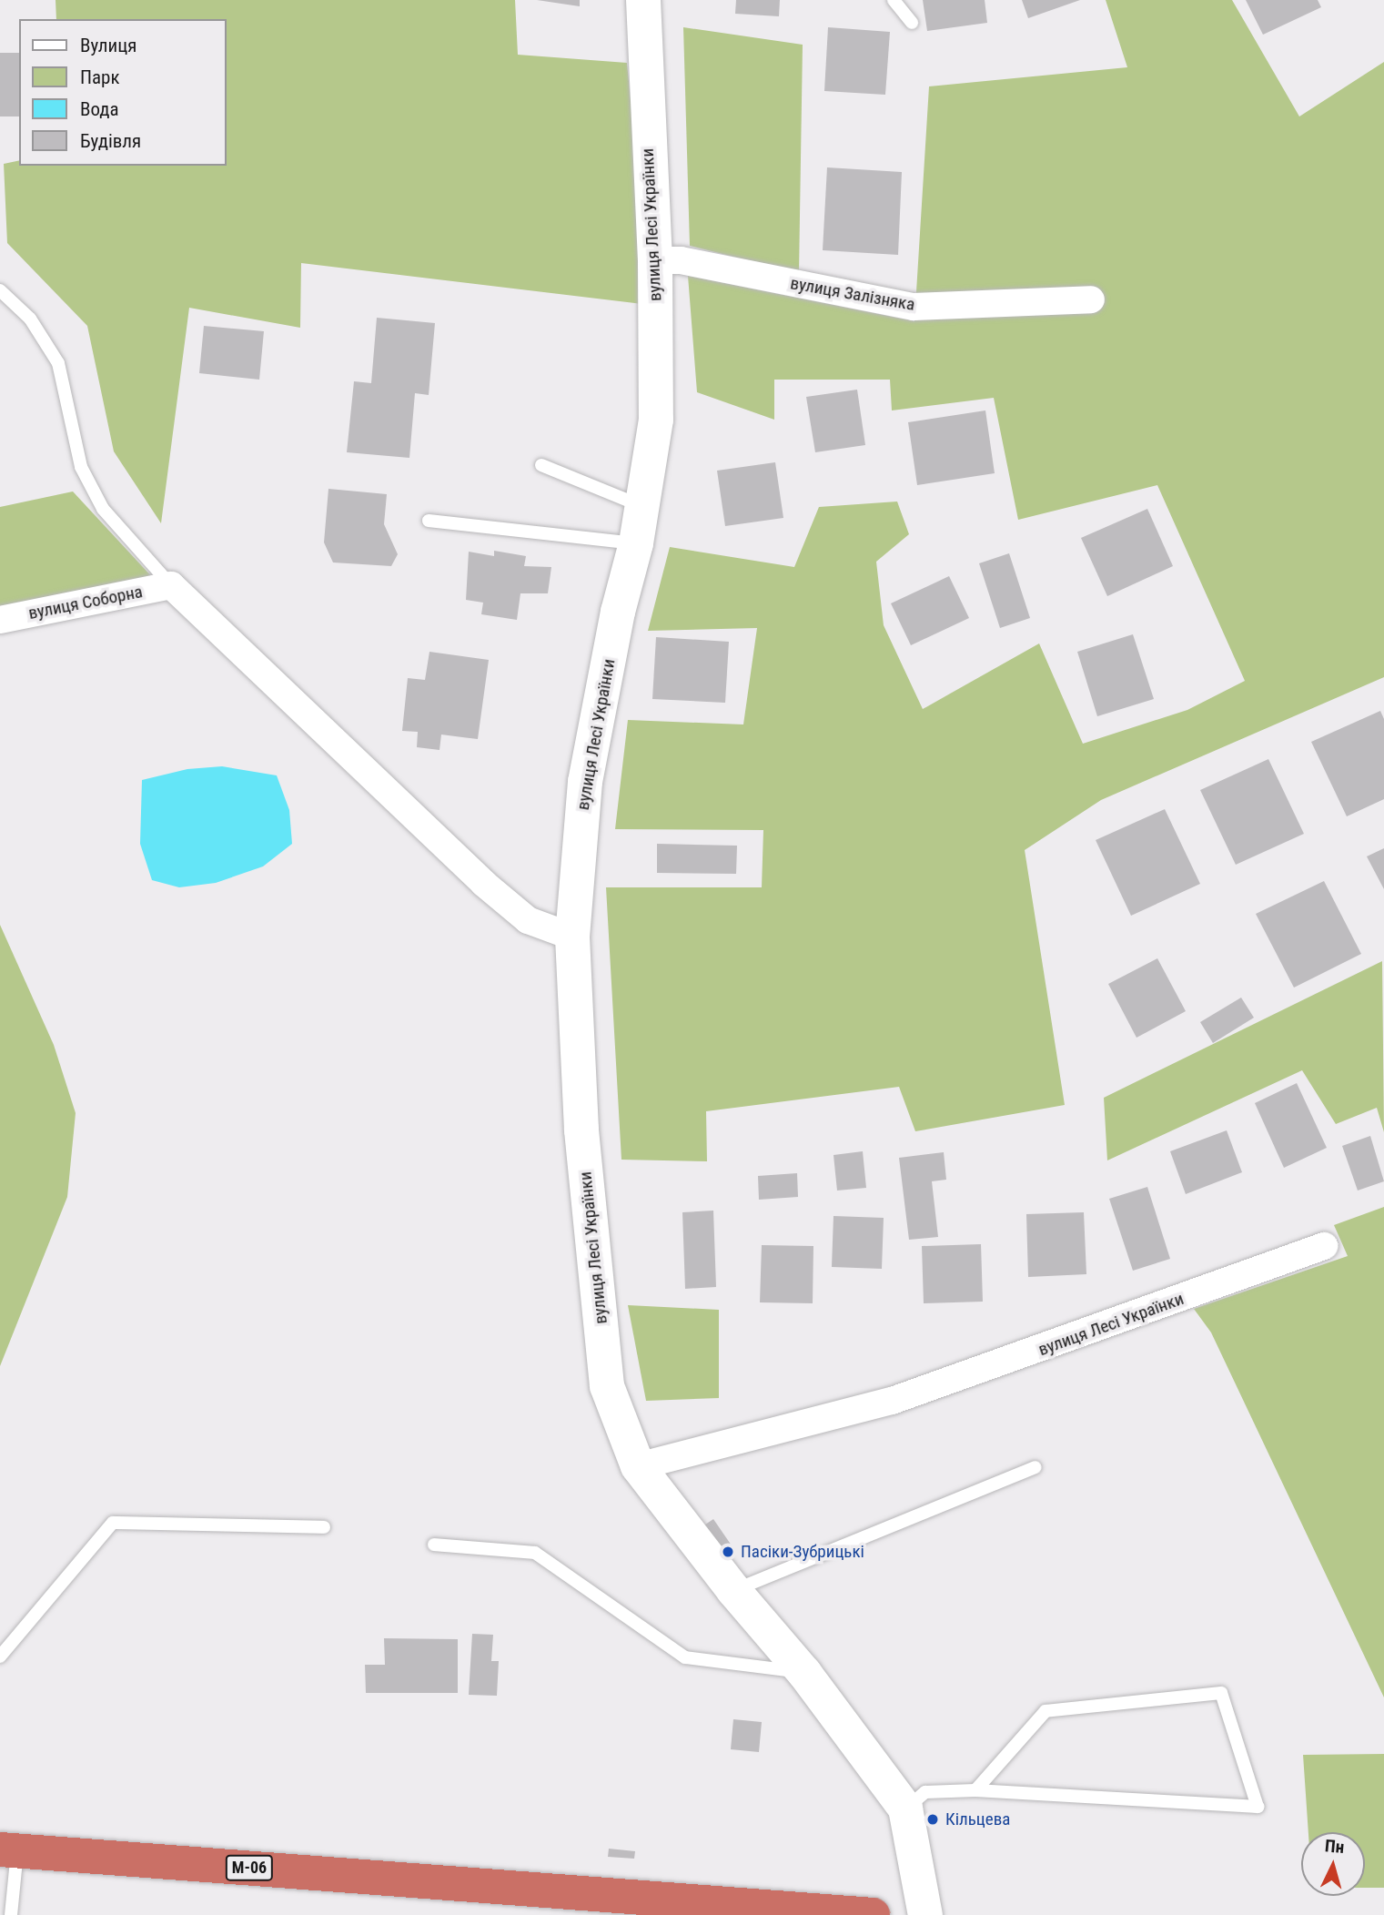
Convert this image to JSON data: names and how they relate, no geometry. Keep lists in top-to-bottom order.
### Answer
{
  "streets": {
    "highway": ["М-06"],
    "main road": ["вулиця Лесі Українки"],
    "street": ["вулиця Залізняка", "вулиця Соборна"]
  },
  "crossings": [
    ["вулиця Лесі Українки", "вулиця Залізняка"]
  ],
  "places": ["Пасіки-Зубрицькі", "Кільцева"],
  "legend": [
    "Вулиця",
    "Парк",
    "Вода",
    "Будівля"
  ],
  "north": "top"
}
